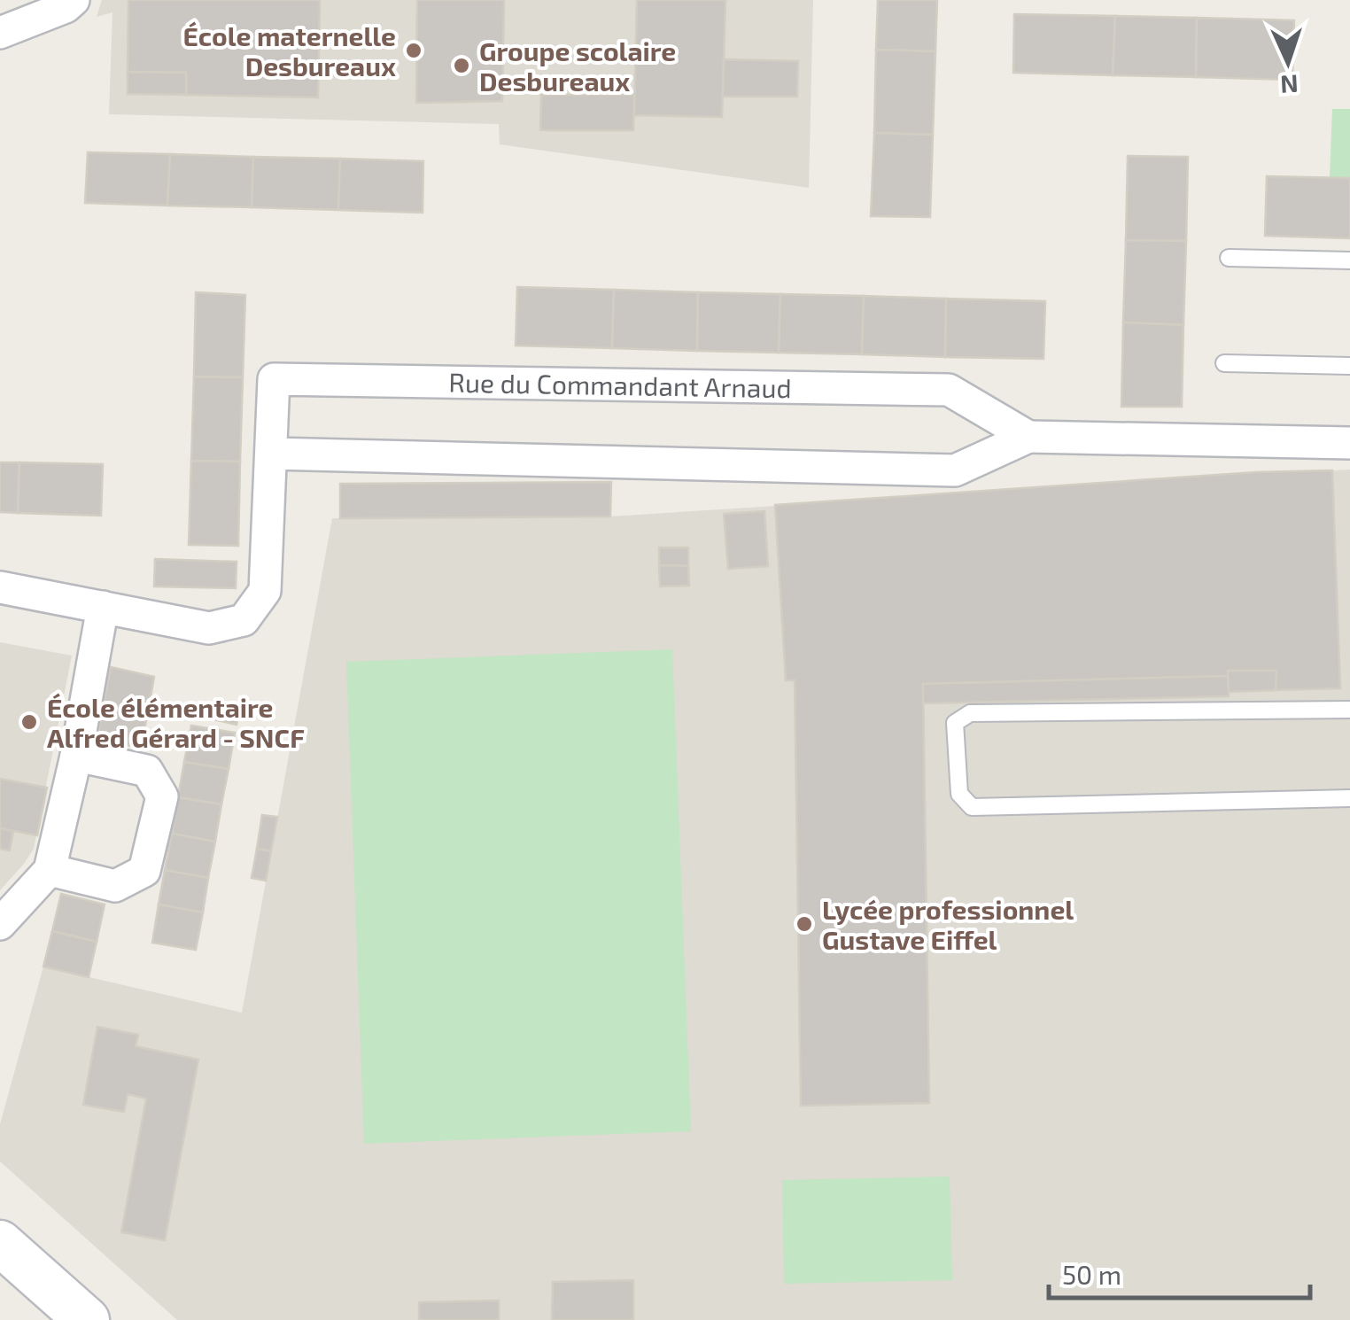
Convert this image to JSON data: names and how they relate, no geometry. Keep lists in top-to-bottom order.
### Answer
{
  "streets": {
    "street": ["Rue du Commandant Arnaud"]
  },
  "places": [
    "École maternelle Desbureaux",
    "Groupe scolaire Desbureaux",
    "École élémentaire Alfred Gérard - SNCF",
    "Lycée professionnel Gustave Eiffel"
  ],
  "scale_bar": "50 m",
  "north": "bottom"
}
